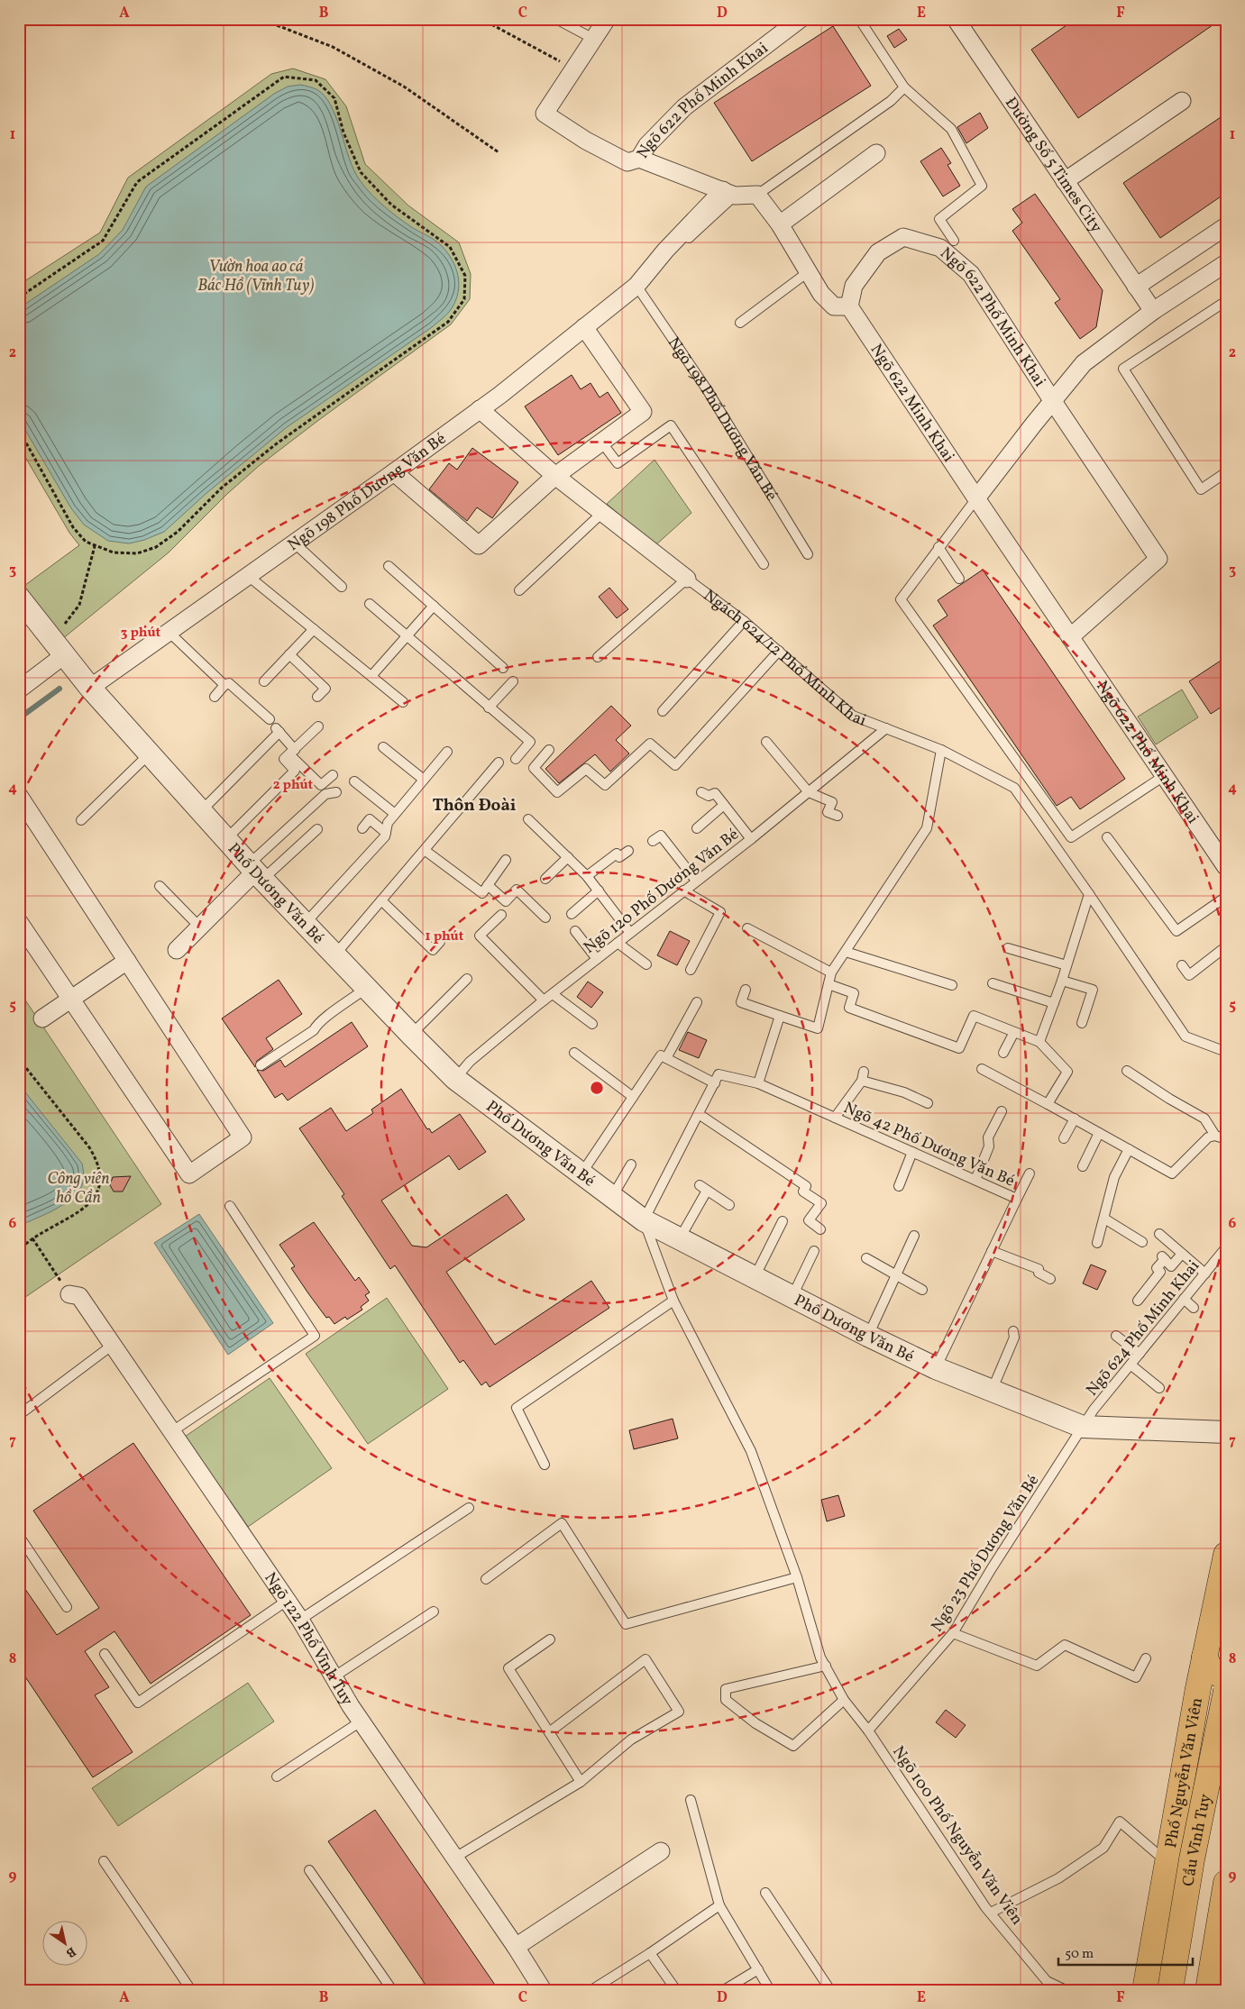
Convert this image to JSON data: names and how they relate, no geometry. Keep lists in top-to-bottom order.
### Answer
{
  "streets": {
    "main road": ["Phố Nguyễn Văn Viên", "Cầu Vĩnh Tuy"],
    "street": [
      "Ngõ 622 Phố Minh Khai",
      "Đường Số 5 Times City",
      "Ngõ 622 Minh Khai",
      "Ngõ 198 Phố Dương Văn Bé",
      "Ngách 624/12 Phố Minh Khai",
      "Phố Dương Văn Bé",
      "Ngõ 122 Phố Vĩnh Tuy"
    ],
    "lane": [
      "Ngõ 120 Phố Dương Văn Bé",
      "Ngõ 42 Phố Dương Văn Bé",
      "Ngõ 624 Phố Minh Khai",
      "Ngõ 23 Phố Dương Văn Bé",
      "Ngõ 100 Phố Nguyễn Văn Viên"
    ]
  },
  "crossings": [
    ["Ngõ 622 Phố Minh Khai", "Ngõ 622 Minh Khai"],
    ["Ngõ 622 Phố Minh Khai", "Ngõ 198 Phố Dương Văn Bé"],
    ["Ngõ 198 Phố Dương Văn Bé", "Ngách 624/12 Phố Minh Khai"],
    ["Ngõ 198 Phố Dương Văn Bé", "Phố Dương Văn Bé"],
    ["Ngách 624/12 Phố Minh Khai", "Ngõ 120 Phố Dương Văn Bé"],
    ["Ngõ 120 Phố Dương Văn Bé", "Phố Dương Văn Bé"],
    ["Phố Dương Văn Bé", "Ngõ 42 Phố Dương Văn Bé"],
    ["Phố Dương Văn Bé", "Ngõ 624 Phố Minh Khai"],
    ["Phố Dương Văn Bé", "Ngõ 23 Phố Dương Văn Bé"],
    ["Phố Dương Văn Bé", "Ngõ 100 Phố Nguyễn Văn Viên"],
    ["Ngõ 624 Phố Minh Khai", "Ngõ 23 Phố Dương Văn Bé"],
    ["Ngõ 23 Phố Dương Văn Bé", "Ngõ 100 Phố Nguyễn Văn Viên"]
  ],
  "districts": ["Thôn Đoài"],
  "parks": ["Vườn hoa ao cá Bác Hồ (Vĩnh Tuy)", "Công viên hồ Cần"],
  "scale_bar": "50 m",
  "north": "bottom right",
  "grid": {
    "columns": [
      "A",
      "B",
      "C",
      "D",
      "E",
      "F"
    ],
    "rows": [
      "1",
      "2",
      "3",
      "4",
      "5",
      "6",
      "7",
      "8",
      "9"
    ]
  },
  "rings": ["3 phút", "2 phút", "1 phút"]
}
